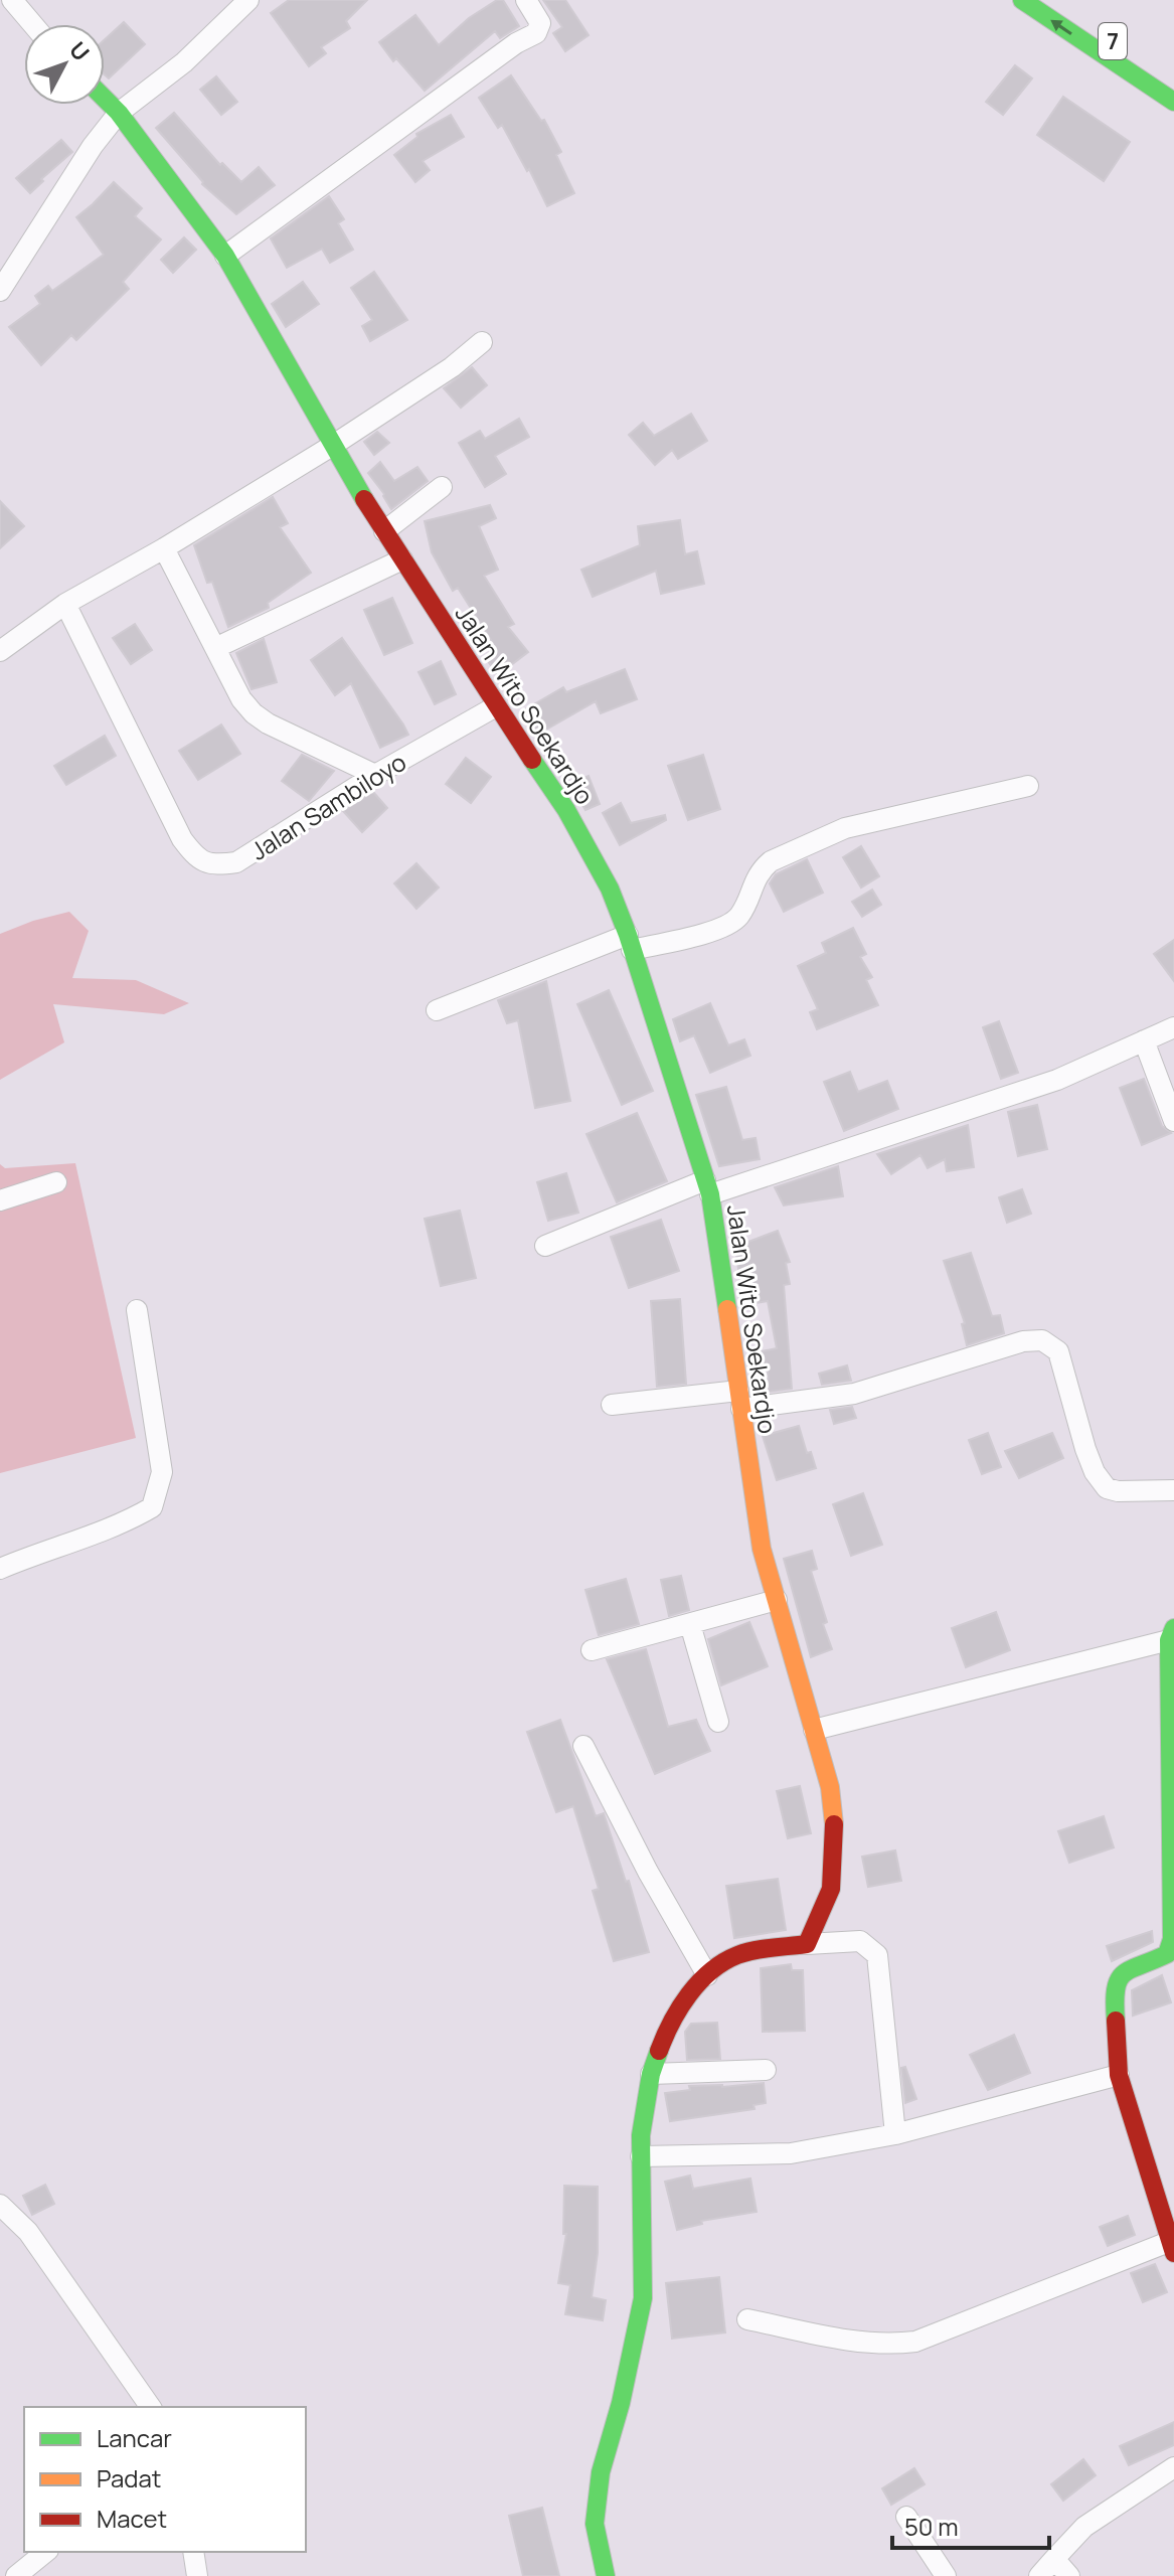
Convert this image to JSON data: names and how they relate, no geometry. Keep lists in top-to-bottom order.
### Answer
{
  "streets": {
    "main road": ["7", "Jalan Wito Soekardjo"],
    "street": ["Jalan Sambiloyo"]
  },
  "crossings": [
    ["Jalan Wito Soekardjo", "Jalan Sambiloyo"]
  ],
  "legend": ["Lancar", "Padat", "Macet"],
  "scale_bar": "50 m",
  "north": "top right"
}
